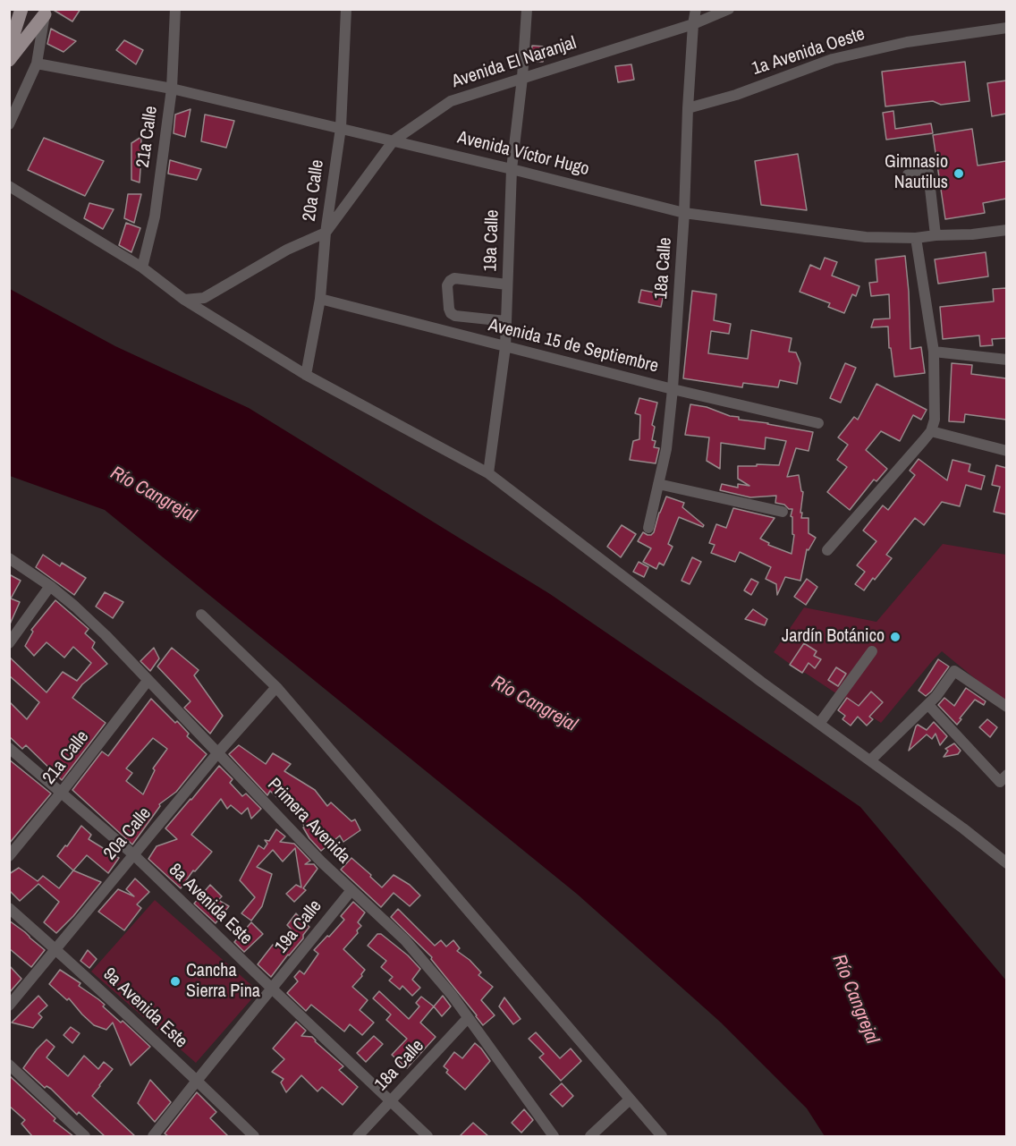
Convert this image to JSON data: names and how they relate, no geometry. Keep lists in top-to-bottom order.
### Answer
{
  "streets": {
    "street": [
      "1a Avenida Oeste",
      "Avenida El Naranjal",
      "21a Calle",
      "Avenida Víctor Hugo",
      "20a Calle",
      "19a Calle",
      "18a Calle",
      "Avenida 15 de Septiembre",
      "Primera Avenida",
      "8a Avenida Este",
      "9a Avenida Este"
    ]
  },
  "crossings": [
    ["1a Avenida Oeste", "18a Calle"],
    ["Avenida El Naranjal", "Avenida Víctor Hugo"],
    ["Avenida El Naranjal", "20a Calle"],
    ["Avenida El Naranjal", "19a Calle"],
    ["Avenida El Naranjal", "18a Calle"],
    ["21a Calle", "Avenida Víctor Hugo"],
    ["21a Calle", "Primera Avenida"],
    ["21a Calle", "8a Avenida Este"],
    ["Avenida Víctor Hugo", "20a Calle"],
    ["Avenida Víctor Hugo", "19a Calle"],
    ["Avenida Víctor Hugo", "18a Calle"],
    ["20a Calle", "Avenida 15 de Septiembre"],
    ["20a Calle", "Primera Avenida"],
    ["20a Calle", "8a Avenida Este"],
    ["20a Calle", "9a Avenida Este"],
    ["19a Calle", "Avenida 15 de Septiembre"],
    ["19a Calle", "Primera Avenida"],
    ["19a Calle", "8a Avenida Este"],
    ["19a Calle", "9a Avenida Este"],
    ["18a Calle", "Avenida 15 de Septiembre"],
    ["18a Calle", "Primera Avenida"],
    ["18a Calle", "8a Avenida Este"]
  ],
  "water": ["Río Cangrejal"],
  "places": ["Gimnasio Nautilus", "Jardín Botánico", "Cancha Sierra Pina"]
}
